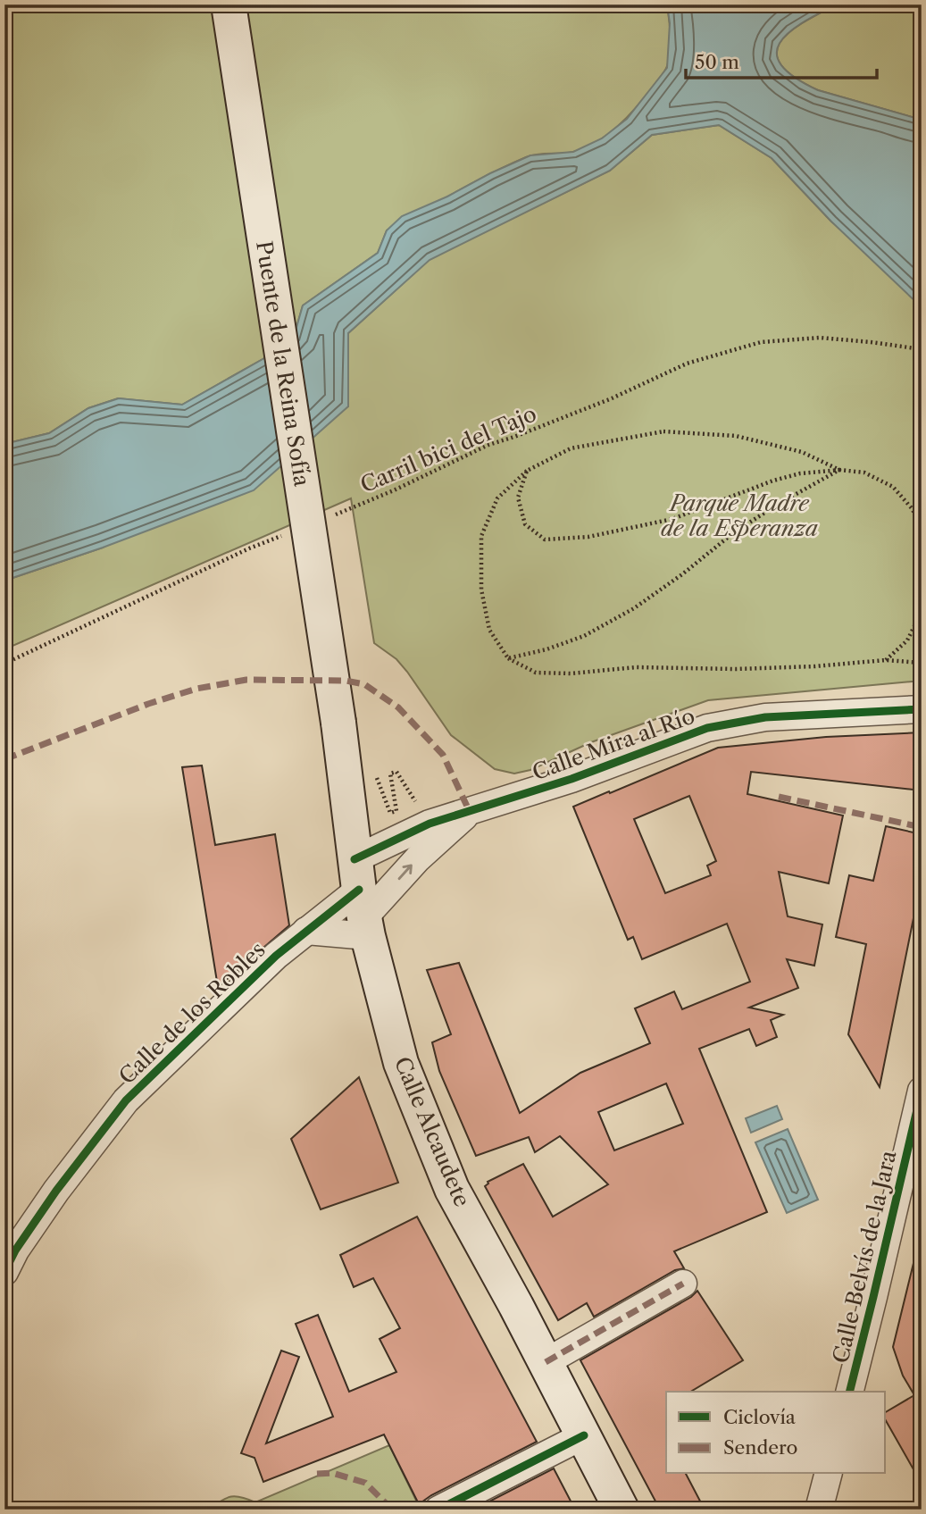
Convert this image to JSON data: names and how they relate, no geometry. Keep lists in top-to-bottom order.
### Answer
{
  "streets": {
    "main road": ["Puente de la Reina Sofía", "Calle Alcaudete"],
    "street": ["Calle Mira al Río", "Calle de los Robles", "Calle Belvís de la Jara"],
    "path": ["Carril bici del Tajo"]
  },
  "crossings": [
    ["Puente de la Reina Sofía", "Calle Alcaudete"],
    ["Calle Mira al Río", "Calle de los Robles"],
    ["Calle Mira al Río", "Calle Alcaudete"],
    ["Calle de los Robles", "Calle Alcaudete"]
  ],
  "parks": ["Parque Madre de la Esperanza"],
  "legend": ["Ciclovía", "Sendero"],
  "scale_bar": "50 m"
}
